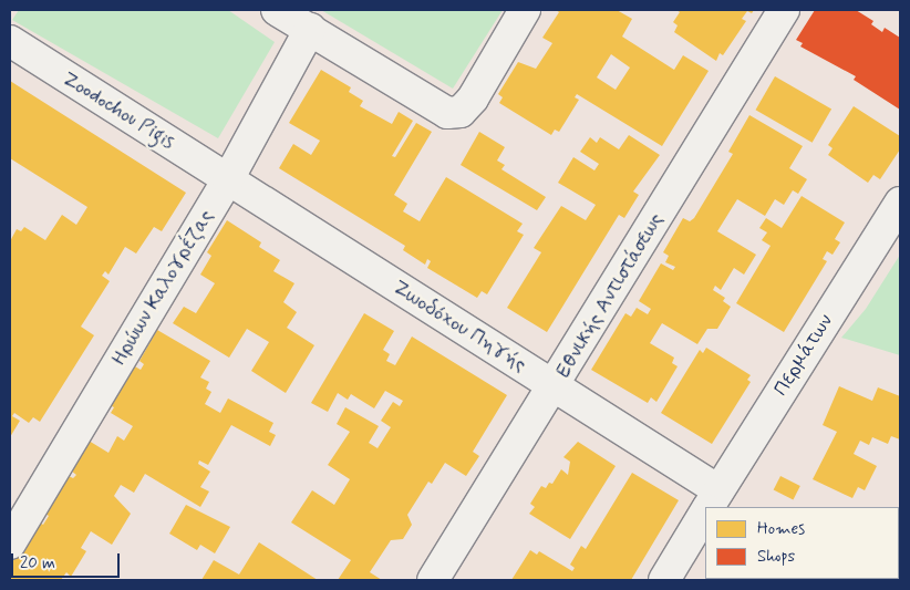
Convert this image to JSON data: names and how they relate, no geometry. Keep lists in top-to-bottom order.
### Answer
{
  "streets": {
    "street": [
      "Zoodochou Pigis",
      "Ηρώων Καλογρέζας",
      "Εθνικής Αντιστάσεως",
      "Ζωοδόχου Πηγής",
      "Περμάτων"
    ]
  },
  "crossings": [
    ["Zoodochou Pigis", "Ηρώων Καλογρέζας"],
    ["Zoodochou Pigis", "Ζωοδόχου Πηγής"],
    ["Ηρώων Καλογρέζας", "Ζωοδόχου Πηγής"],
    ["Εθνικής Αντιστάσεως", "Ζωοδόχου Πηγής"],
    ["Ζωοδόχου Πηγής", "Περμάτων"]
  ],
  "legend": ["Homes", "Shops"],
  "scale_bar": "20 m"
}
